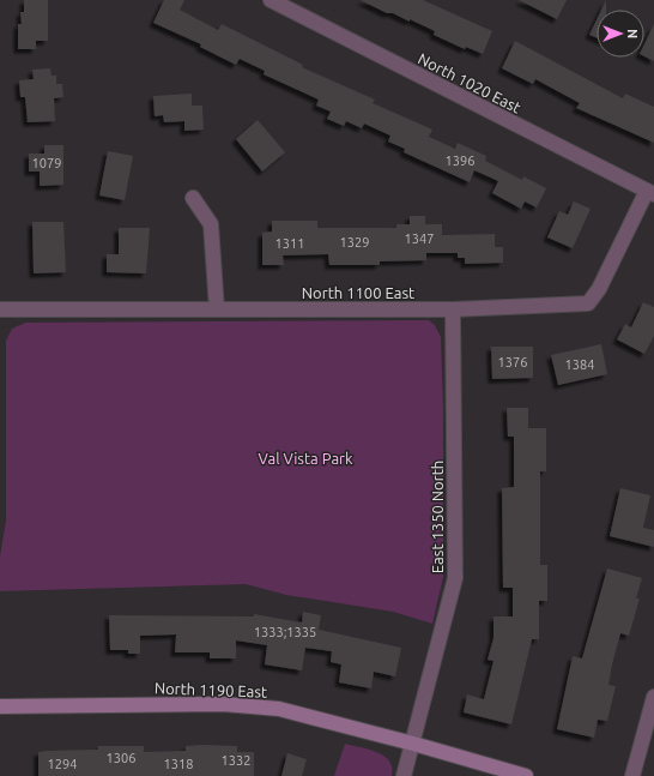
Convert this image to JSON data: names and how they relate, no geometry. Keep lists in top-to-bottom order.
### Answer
{
  "streets": {
    "street": [
      "North 1020 East",
      "North 1100 East",
      "East 1350 North",
      "North 1190 East"
    ]
  },
  "crossings": [
    ["North 1020 East", "North 1100 East"],
    ["North 1100 East", "East 1350 North"],
    ["East 1350 North", "North 1190 East"]
  ],
  "parks": ["Val Vista Park"],
  "house_numbers": [
    "1396",
    "1079",
    "1347",
    "1329",
    "1311",
    "1376",
    "1384",
    "1333;1335",
    "1306",
    "1332",
    "1294",
    "1318"
  ],
  "north": "right"
}
